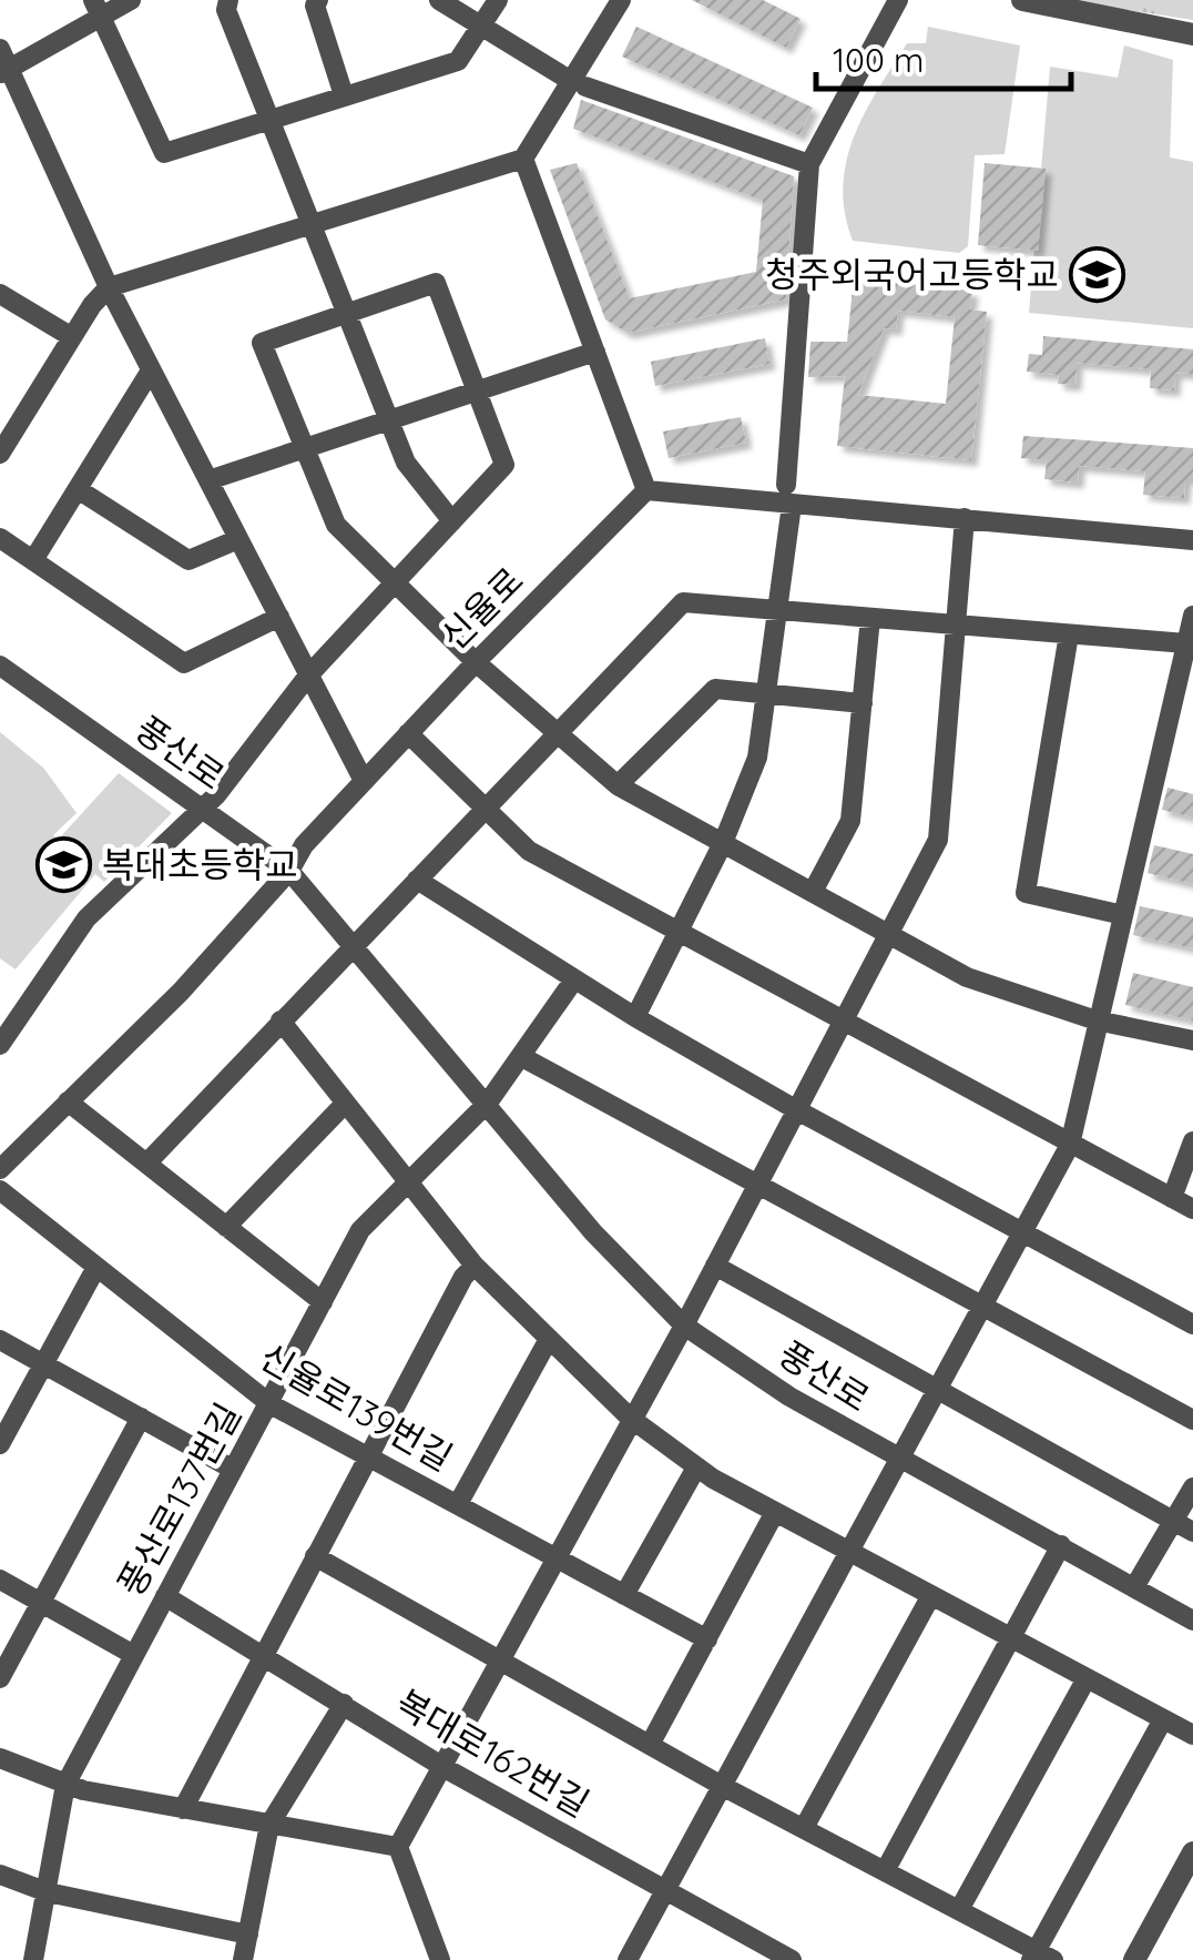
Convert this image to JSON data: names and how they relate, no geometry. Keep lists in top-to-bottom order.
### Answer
{
  "streets": {
    "street": [
      "신율로",
      "풍산로",
      "신율로139번길",
      "풍산로137번길",
      "복대로162번길"
    ]
  },
  "crossings": [
    ["신율로", "풍산로"],
    ["풍산로", "풍산로137번길"],
    ["신율로139번길", "풍산로137번길"],
    ["풍산로137번길", "복대로162번길"]
  ],
  "places": {
    "school or university": ["청주외국어고등학교", "복대초등학교"]
  },
  "scale_bar": "100 m"
}
